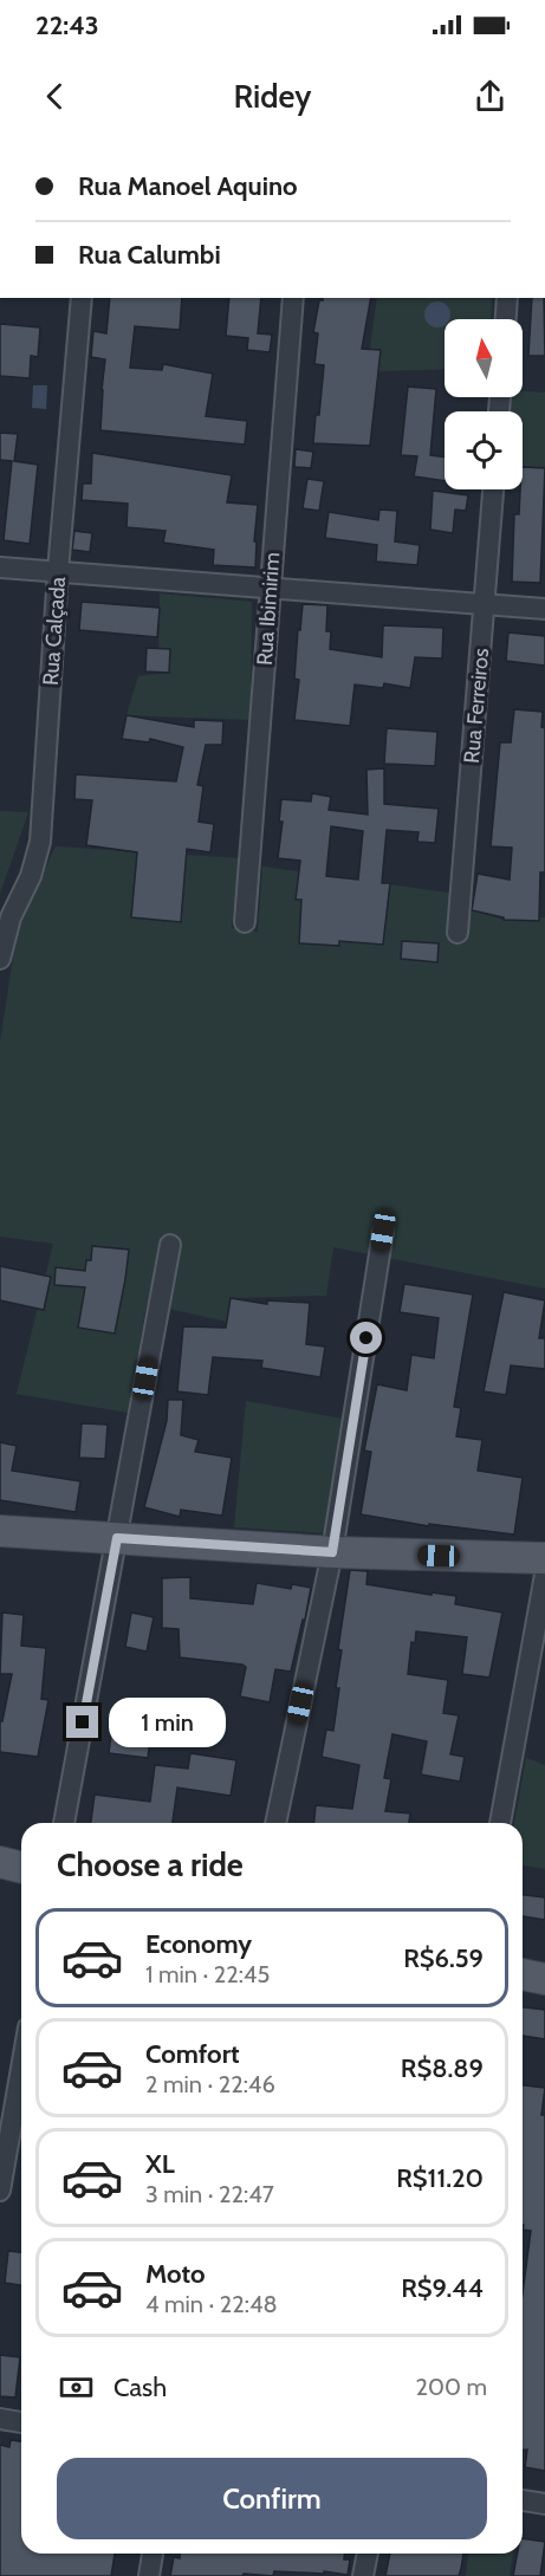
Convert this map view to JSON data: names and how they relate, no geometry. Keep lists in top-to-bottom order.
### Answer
{
  "streets": {
    "street": ["Rua Ibimirim", "Rua Calçada", "Rua Ferreiros"]
  },
  "north": "top",
  "page": {
    "status": "22:43",
    "header": "Ridey",
    "banner": ["Rua Manoel Aquino", "Rua Calumbi"],
    "bubble": "1 min",
    "heading": "Choose a ride",
    "list": [
      {
        "name": "Economy",
        "note": "1 min · 22:45",
        "value": "R$6.59"
      },
      {
        "name": "Comfort",
        "note": "2 min · 22:46",
        "value": "R$8.89"
      },
      {
        "name": "XL",
        "note": "3 min · 22:47",
        "value": "R$11.20"
      },
      {
        "name": "Moto",
        "note": "4 min · 22:48",
        "value": "R$9.44"
      }
    ],
    "pay": ["Cash", "200 m"],
    "buttons": "Confirm"
  }
}
